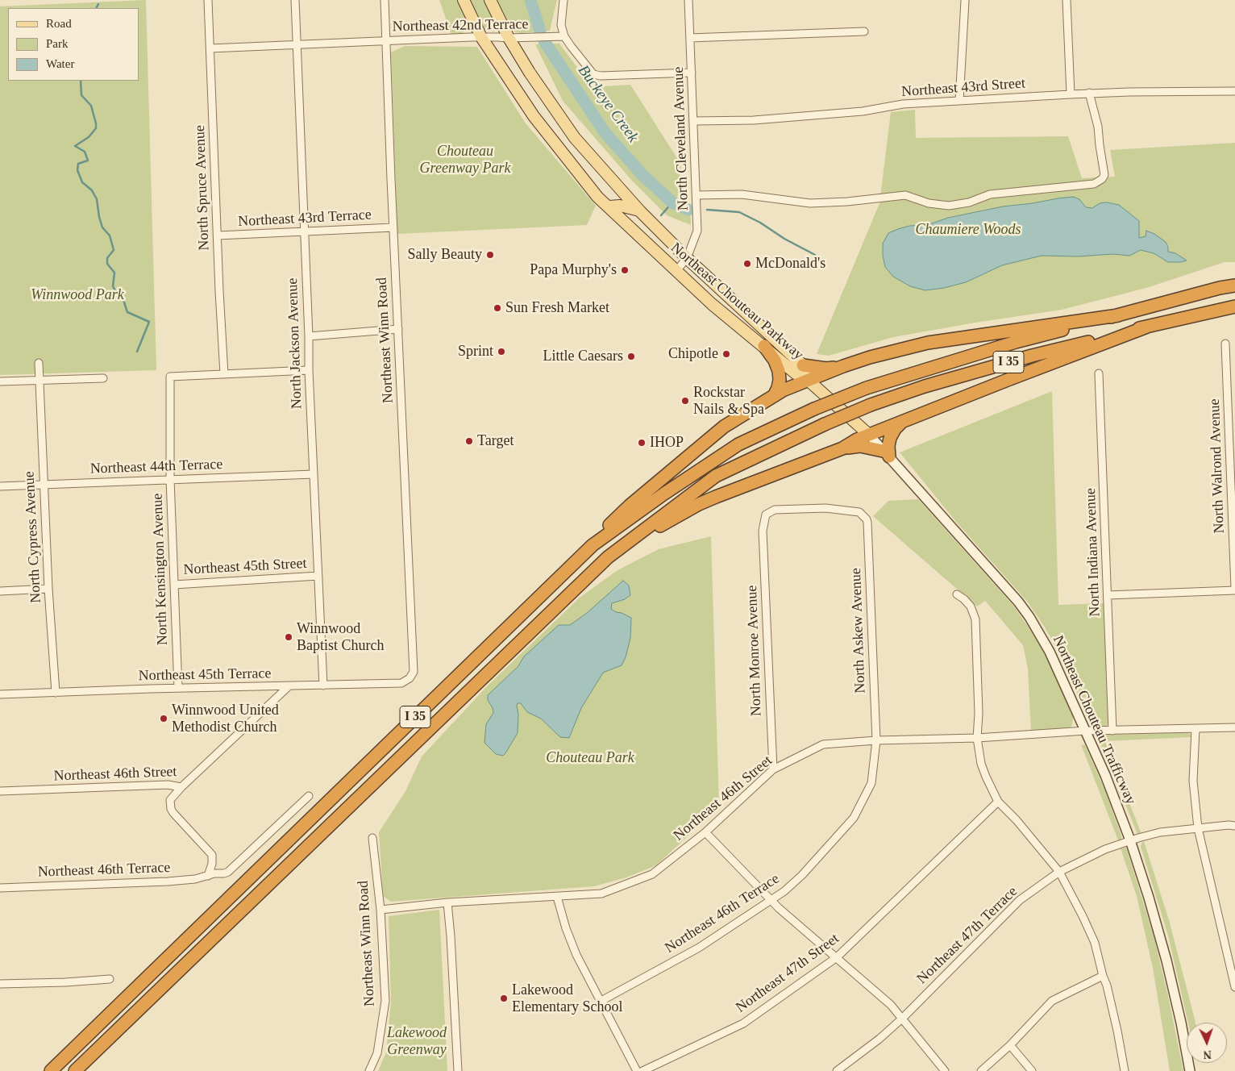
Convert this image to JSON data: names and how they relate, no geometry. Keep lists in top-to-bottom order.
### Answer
{
  "streets": {
    "highway": ["I 35"],
    "main road": ["Northeast Chouteau Parkway", "Northeast Chouteau Trafficway"],
    "street": [
      "Northeast 42nd Terrace",
      "Northeast 43rd Street",
      "North Cleveland Avenue",
      "North Spruce Avenue",
      "Northeast 43rd Terrace",
      "Northeast Winn Road",
      "North Jackson Avenue",
      "North Walrond Avenue",
      "Northeast 44th Terrace",
      "North Cypress Avenue",
      "North Indiana Avenue",
      "Northeast 45th Street",
      "North Kensington Avenue",
      "North Askew Avenue",
      "North Monroe Avenue",
      "Northeast 45th Terrace",
      "Northeast 46th Street",
      "Northeast 46th Terrace",
      "Northeast 47th Terrace",
      "Northeast 47th Street"
    ]
  },
  "crossings": [
    ["Northeast 42nd Terrace", "North Spruce Avenue"],
    ["Northeast 42nd Terrace", "Northeast Chouteau Parkway"],
    ["Northeast 42nd Terrace", "Northeast Winn Road"],
    ["Northeast 42nd Terrace", "North Jackson Avenue"],
    ["Northeast 43rd Street", "North Cleveland Avenue"],
    ["North Cleveland Avenue", "Northeast Chouteau Parkway"],
    ["North Spruce Avenue", "Northeast 43rd Terrace"],
    ["North Spruce Avenue", "North Kensington Avenue"],
    ["Northeast 43rd Terrace", "Northeast Winn Road"],
    ["Northeast 43rd Terrace", "North Jackson Avenue"],
    ["Northeast Winn Road", "Northeast 45th Terrace"],
    ["Northeast Winn Road", "Northeast 46th Street"],
    ["North Jackson Avenue", "Northeast 44th Terrace"],
    ["North Jackson Avenue", "Northeast 45th Street"],
    ["North Jackson Avenue", "Northeast 45th Terrace"],
    ["Northeast 44th Terrace", "North Cypress Avenue"],
    ["Northeast 44th Terrace", "North Kensington Avenue"],
    ["North Cypress Avenue", "Northeast 45th Terrace"],
    ["North Indiana Avenue", "Northeast 46th Street"],
    ["Northeast 45th Street", "North Kensington Avenue"],
    ["North Kensington Avenue", "Northeast 45th Terrace"],
    ["North Askew Avenue", "North Monroe Avenue"],
    ["North Askew Avenue", "Northeast 46th Street"],
    ["North Askew Avenue", "Northeast 46th Terrace"],
    ["North Monroe Avenue", "Northeast 46th Street"],
    ["Northeast 45th Terrace", "Northeast 46th Street"],
    ["Northeast Chouteau Trafficway", "Northeast 46th Street"],
    ["Northeast Chouteau Trafficway", "Northeast 47th Terrace"],
    ["Northeast 46th Street", "Northeast 46th Terrace"]
  ],
  "water": ["Buckeye Creek"],
  "parks": [
    "Chouteau Greenway Park",
    "Chaumiere Woods",
    "Winnwood Park",
    "Chouteau Park",
    "Lakewood Greenway"
  ],
  "places": [
    "Sally Beauty",
    "McDonald's",
    "Papa Murphy's",
    "Sun Fresh Market",
    "Sprint",
    "Chipotle",
    "Little Caesars",
    "Rockstar Nails & Spa",
    "Target",
    "IHOP",
    "Winnwood Baptist Church",
    "Winnwood United Methodist Church",
    "Lakewood Elementary School"
  ],
  "legend": ["Road", "Park", "Water"],
  "north": "bottom"
}
